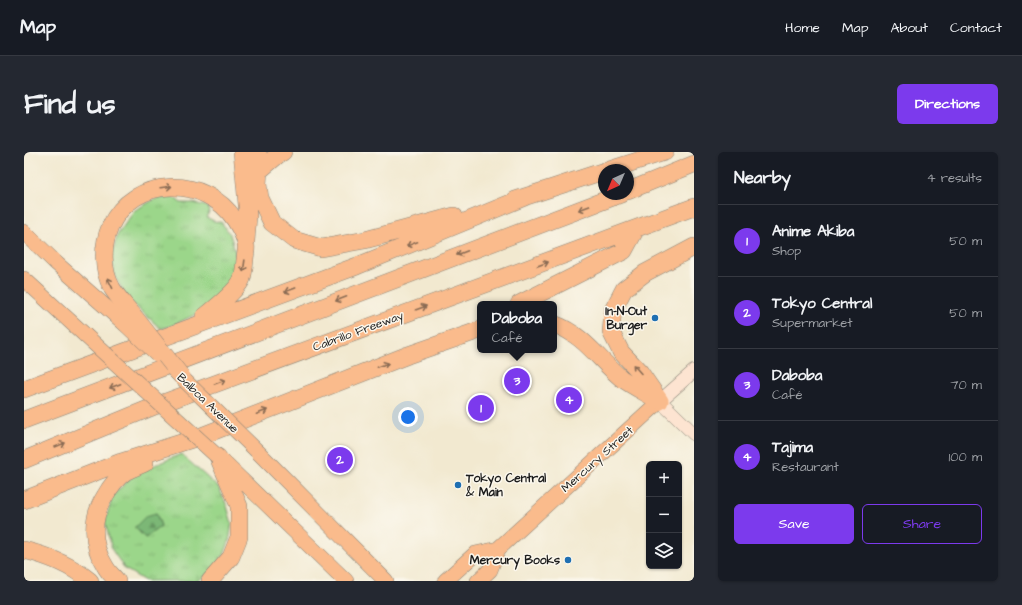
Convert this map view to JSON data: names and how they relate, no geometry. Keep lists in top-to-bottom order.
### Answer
{
  "streets": {
    "highway": ["Cabrillo Freeway"],
    "main road": ["Balboa Avenue", "Mercury Street"]
  },
  "places": ["In-N-Out Burger", "Tokyo Central & Main", "Mercury Books"],
  "north": "bottom left",
  "page": {
    "header": "Map",
    "nav": [
      "Home",
      "Map",
      "About",
      "Contact"
    ],
    "buttons": [
      "Directions",
      ["Save", "Share"]
    ],
    "title": "Find us",
    "heading": ["Nearby", "4 results"],
    "list": [
      {
        "mark": "1",
        "name": "Anime Akiba",
        "note": "Shop",
        "value": "50 m"
      },
      {
        "mark": "2",
        "name": "Tokyo Central",
        "note": "Supermarket",
        "value": "50 m"
      },
      {
        "mark": "3",
        "name": "Daboba",
        "note": "Café",
        "value": "70 m"
      },
      {
        "mark": "4",
        "name": "Tajima",
        "note": "Restaurant",
        "value": "100 m"
      }
    ],
    "popup": ["Daboba", "Café"],
    "pins": [
      "3",
      "4",
      "1",
      "2"
    ],
    "map_buttons": ["+", "−"]
  }
}
